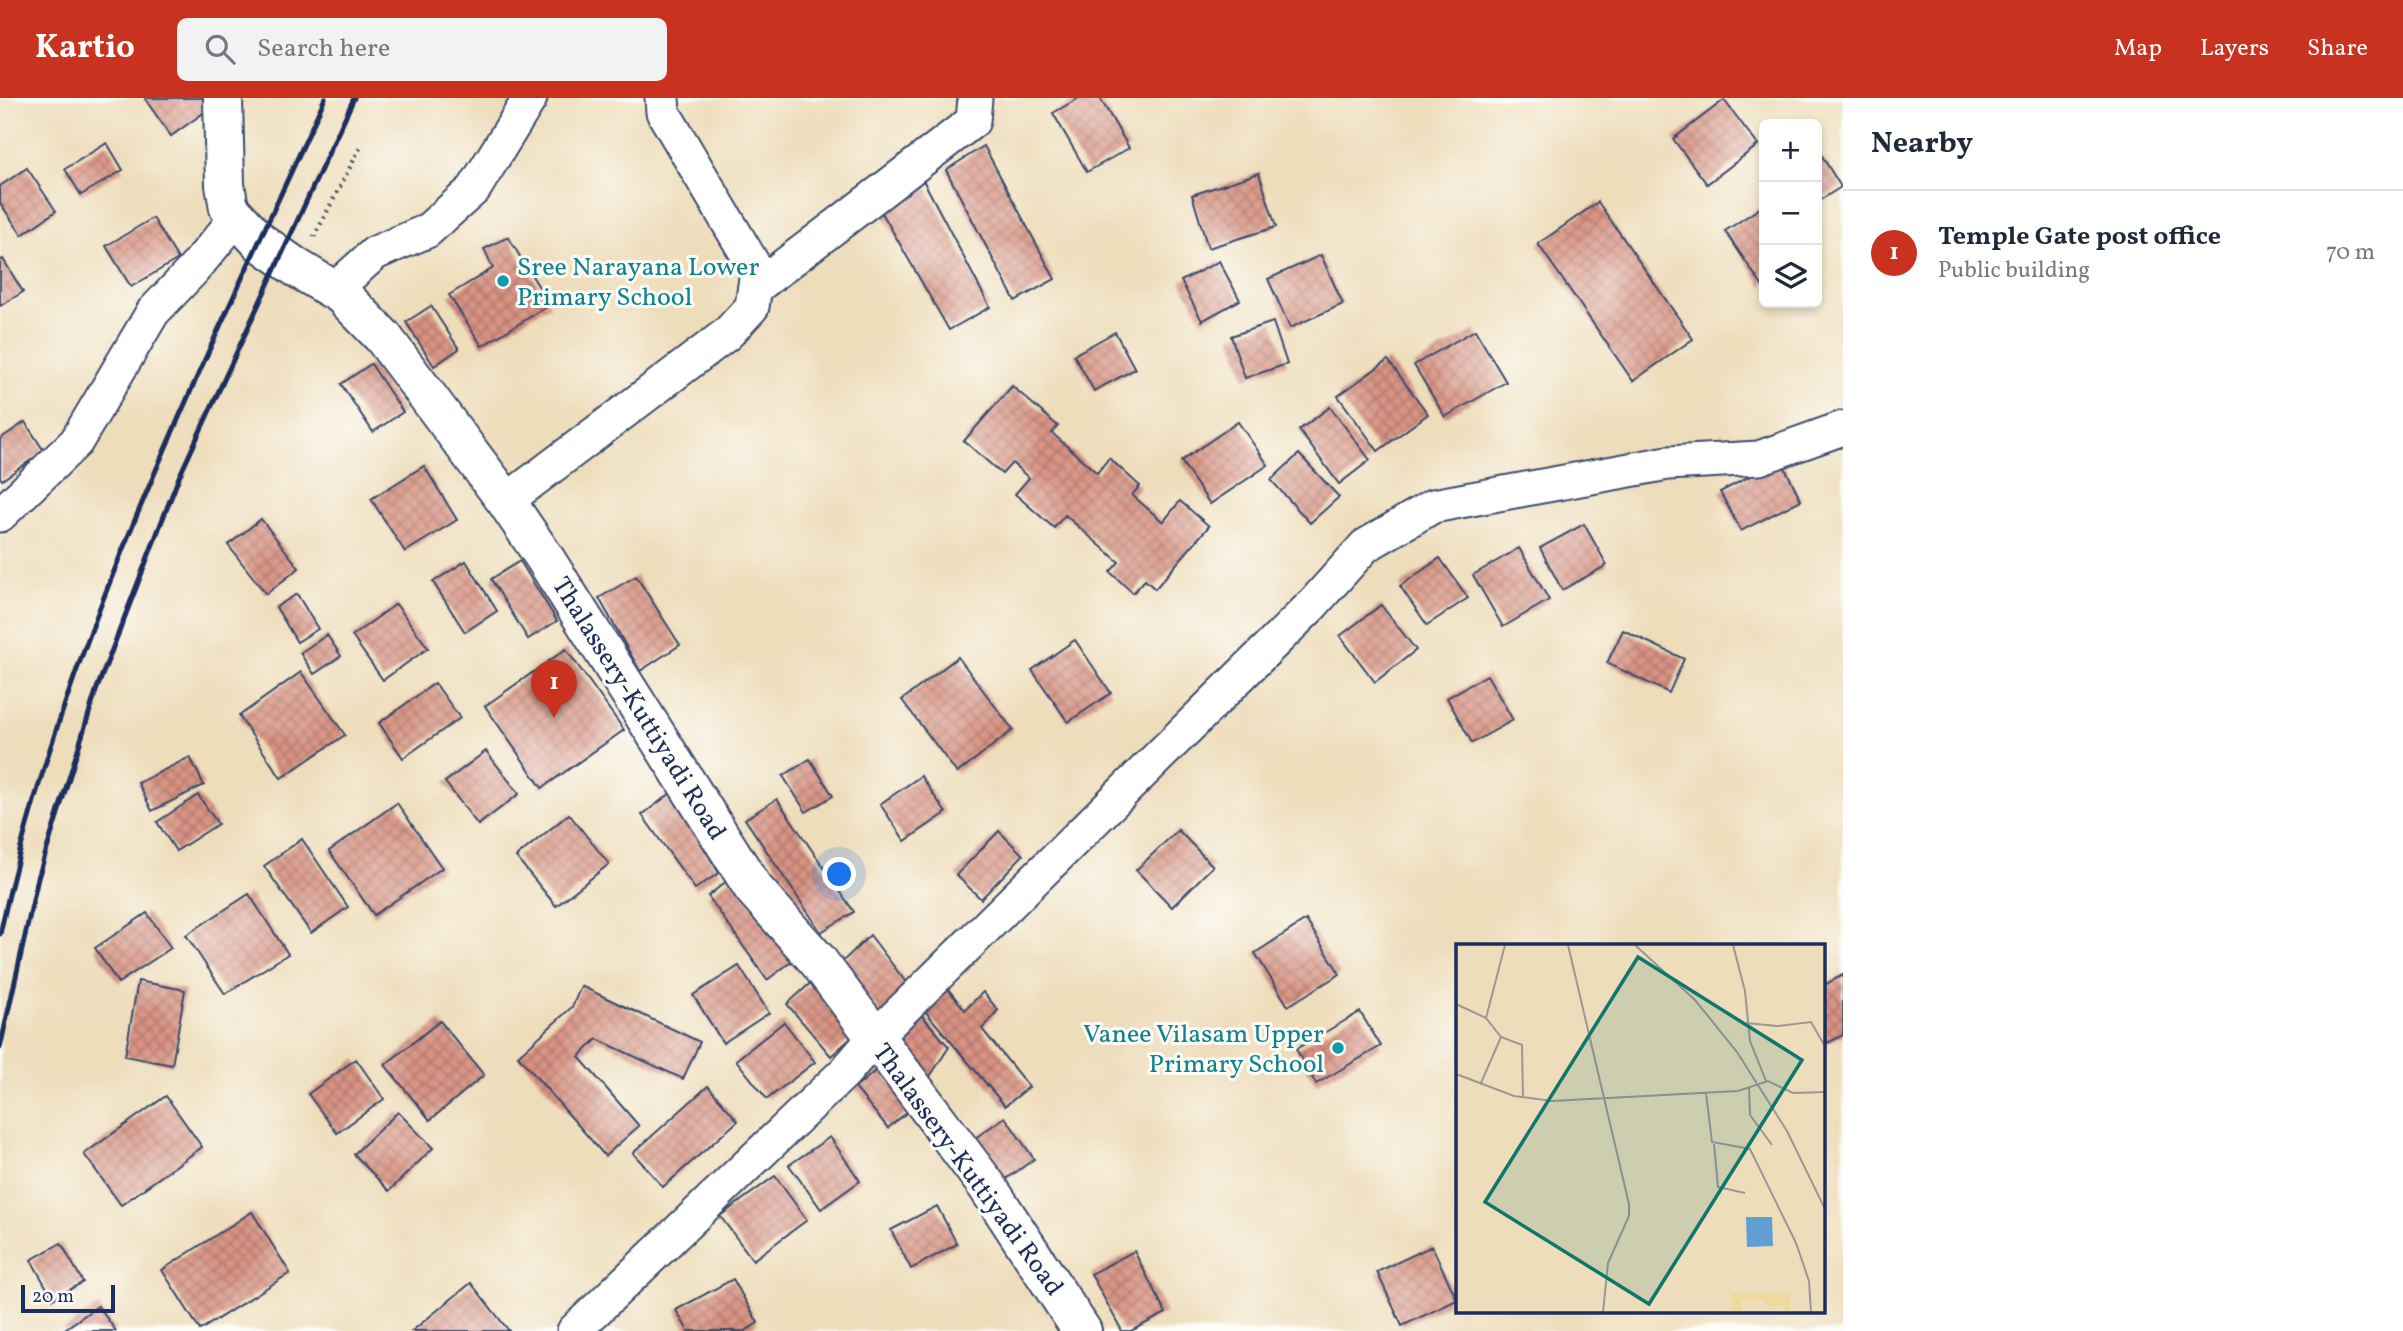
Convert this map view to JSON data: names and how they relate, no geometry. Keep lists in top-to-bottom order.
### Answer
{
  "streets": {
    "main road": ["Thalassery-Kuttiyadi Road"]
  },
  "places": ["Sree Narayana Lower Primary School", "Vanee Vilasam Upper Primary School"],
  "scale_bar": "20 m",
  "page": {
    "header": "Kartio",
    "search": "Search here",
    "nav": ["Map", "Layers", "Share"],
    "heading": "Nearby",
    "map_buttons": ["+", "−"],
    "list": [
      {
        "mark": "1",
        "name": "Temple Gate post office",
        "note": "Public building",
        "value": "70 m"
      }
    ],
    "pins": "1",
    "scale": "20 m"
  }
}
